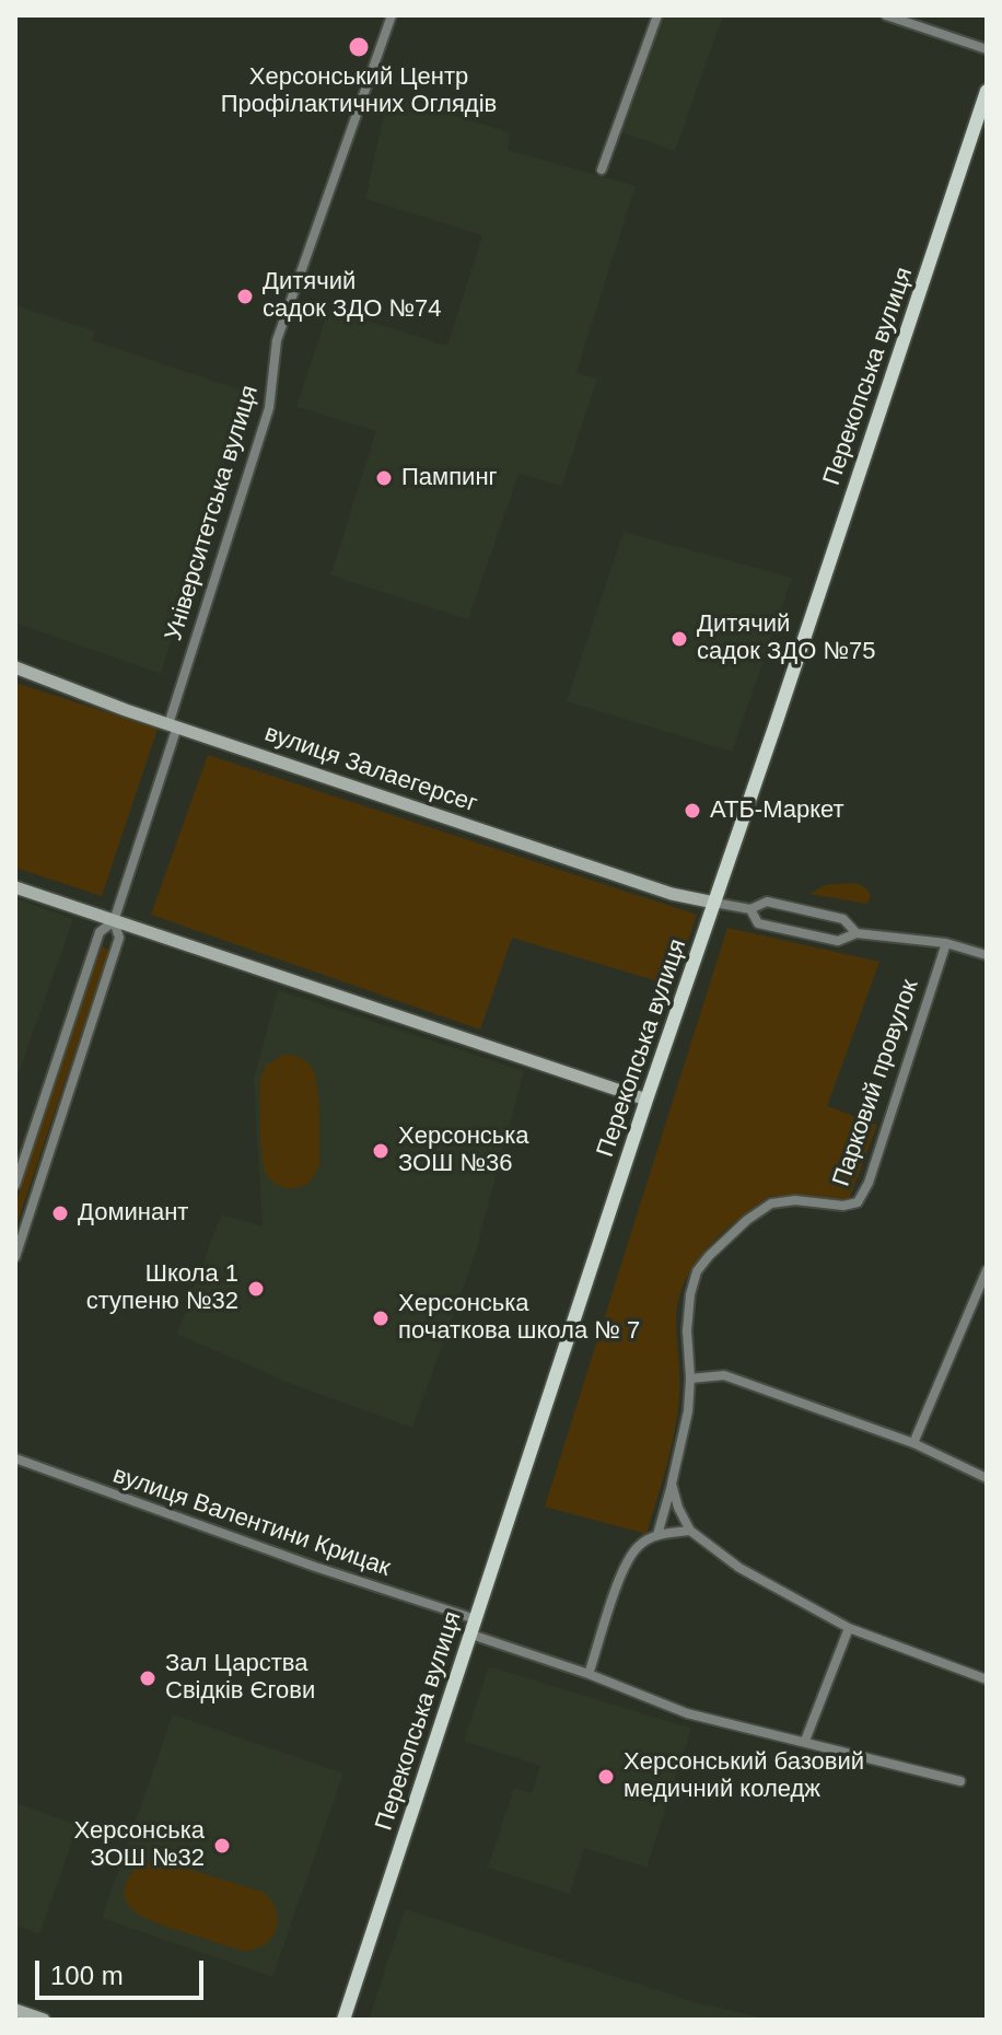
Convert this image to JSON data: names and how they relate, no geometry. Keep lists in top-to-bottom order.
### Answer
{
  "streets": {
    "main road": ["Перекопська вулиця", "вулиця Залаегерсег"],
    "street": ["Університетська вулиця", "Парковий провулок", "вулиця Валентини Крицак"]
  },
  "crossings": [
    ["Перекопська вулиця", "вулиця Залаегерсег"],
    ["Перекопська вулиця", "вулиця Валентини Крицак"],
    ["Університетська вулиця", "вулиця Залаегерсег"]
  ],
  "places": [
    "Херсонський Центр Профілактичних Оглядів",
    "Дитячий садок ЗДО №74",
    "Пампинг",
    "Дитячий садок ЗДО №75",
    "АТБ-Маркет",
    "Херсонська ЗОШ №36",
    "Доминант",
    "Школа 1 ступеню №32",
    "Херсонська початкова школа № 7",
    "Зал Царства Свідків Єгови",
    "Херсонський базовий медичний коледж",
    "Херсонська ЗОШ №32"
  ],
  "scale_bar": "100 m"
}
